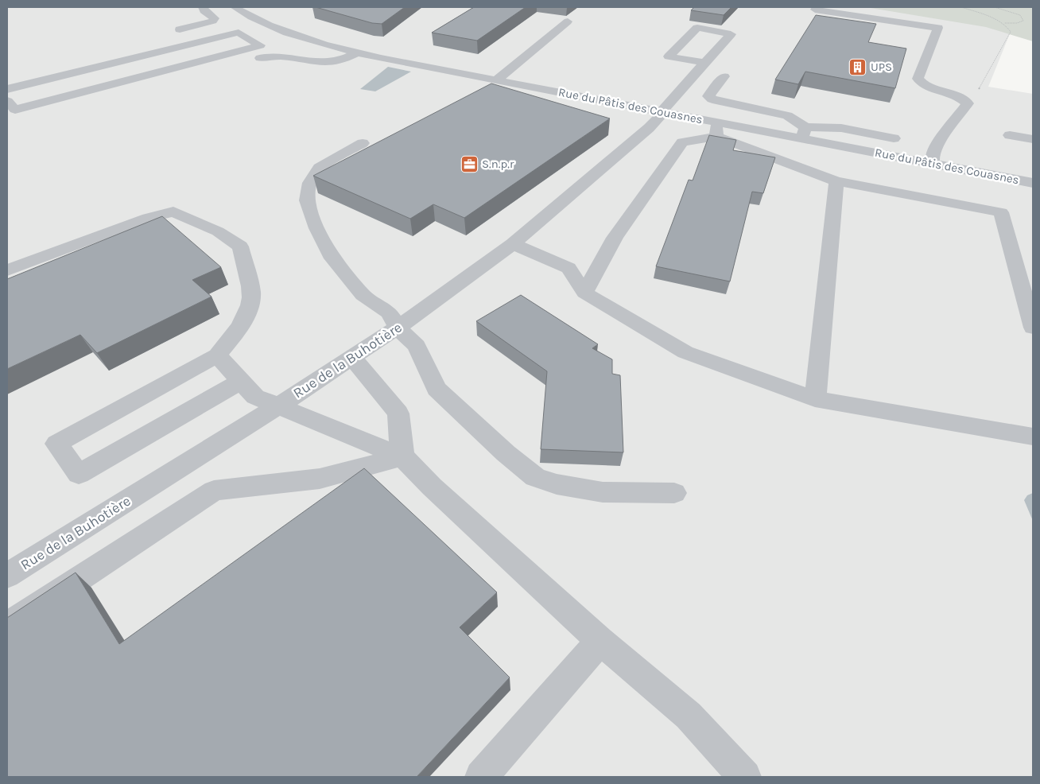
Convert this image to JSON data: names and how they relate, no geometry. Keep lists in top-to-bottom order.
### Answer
{
  "streets": {
    "street": ["Rue du Pâtis des Couasnes", "Rue de la Buhotière"]
  },
  "crossings": [
    ["Rue du Pâtis des Couasnes", "Rue de la Buhotière"]
  ],
  "places": {
    "building": ["UPS"],
    "office": ["S.n.p.r"]
  }
}
